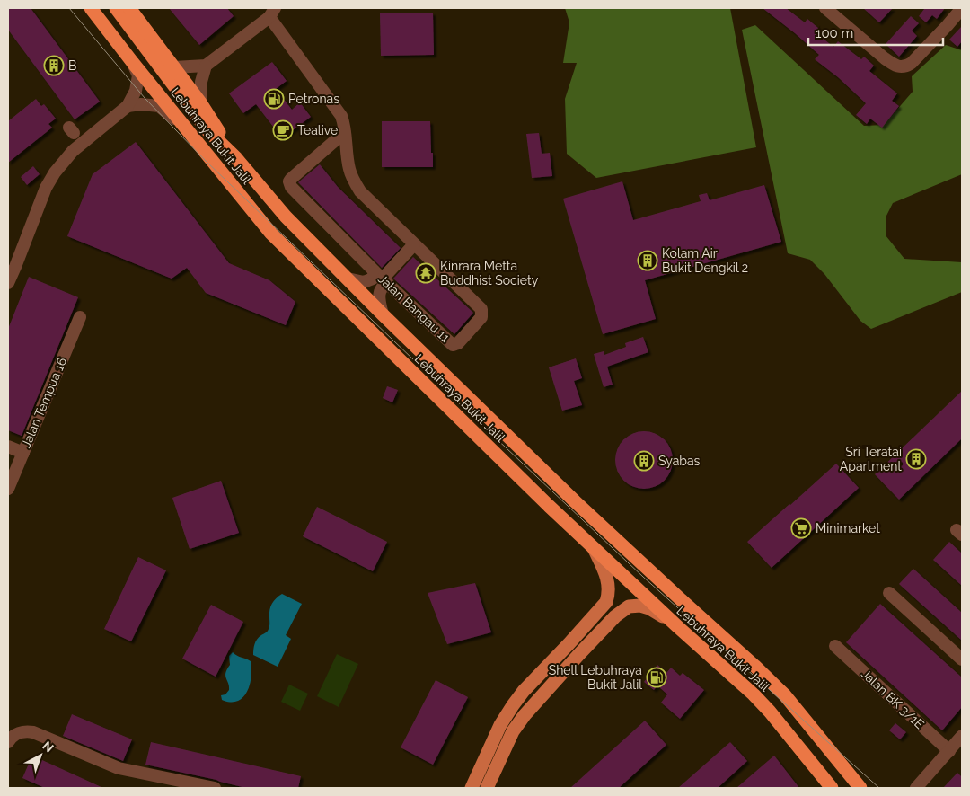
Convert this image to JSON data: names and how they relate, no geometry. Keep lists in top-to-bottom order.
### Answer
{
  "streets": {
    "highway": ["Lebuhraya Bukit Jalil"],
    "street": ["Jalan Bangau 11", "Jalan Tempua 16", "Jalan BK 3/1E"]
  },
  "places": {
    "building": [
      "B",
      "Kolam Air Bukit Dengkil 2",
      "Sri Teratai Apartment",
      "Syabas"
    ],
    "fuel station": ["Petronas", "Shell Lebuhraya Bukit Jalil"],
    "cafe": ["Tealive"],
    "temple": ["Kinrara Metta Buddhist Society"],
    "supermarket": ["Minimarket"]
  },
  "scale_bar": "100 m",
  "north": "top right"
}
